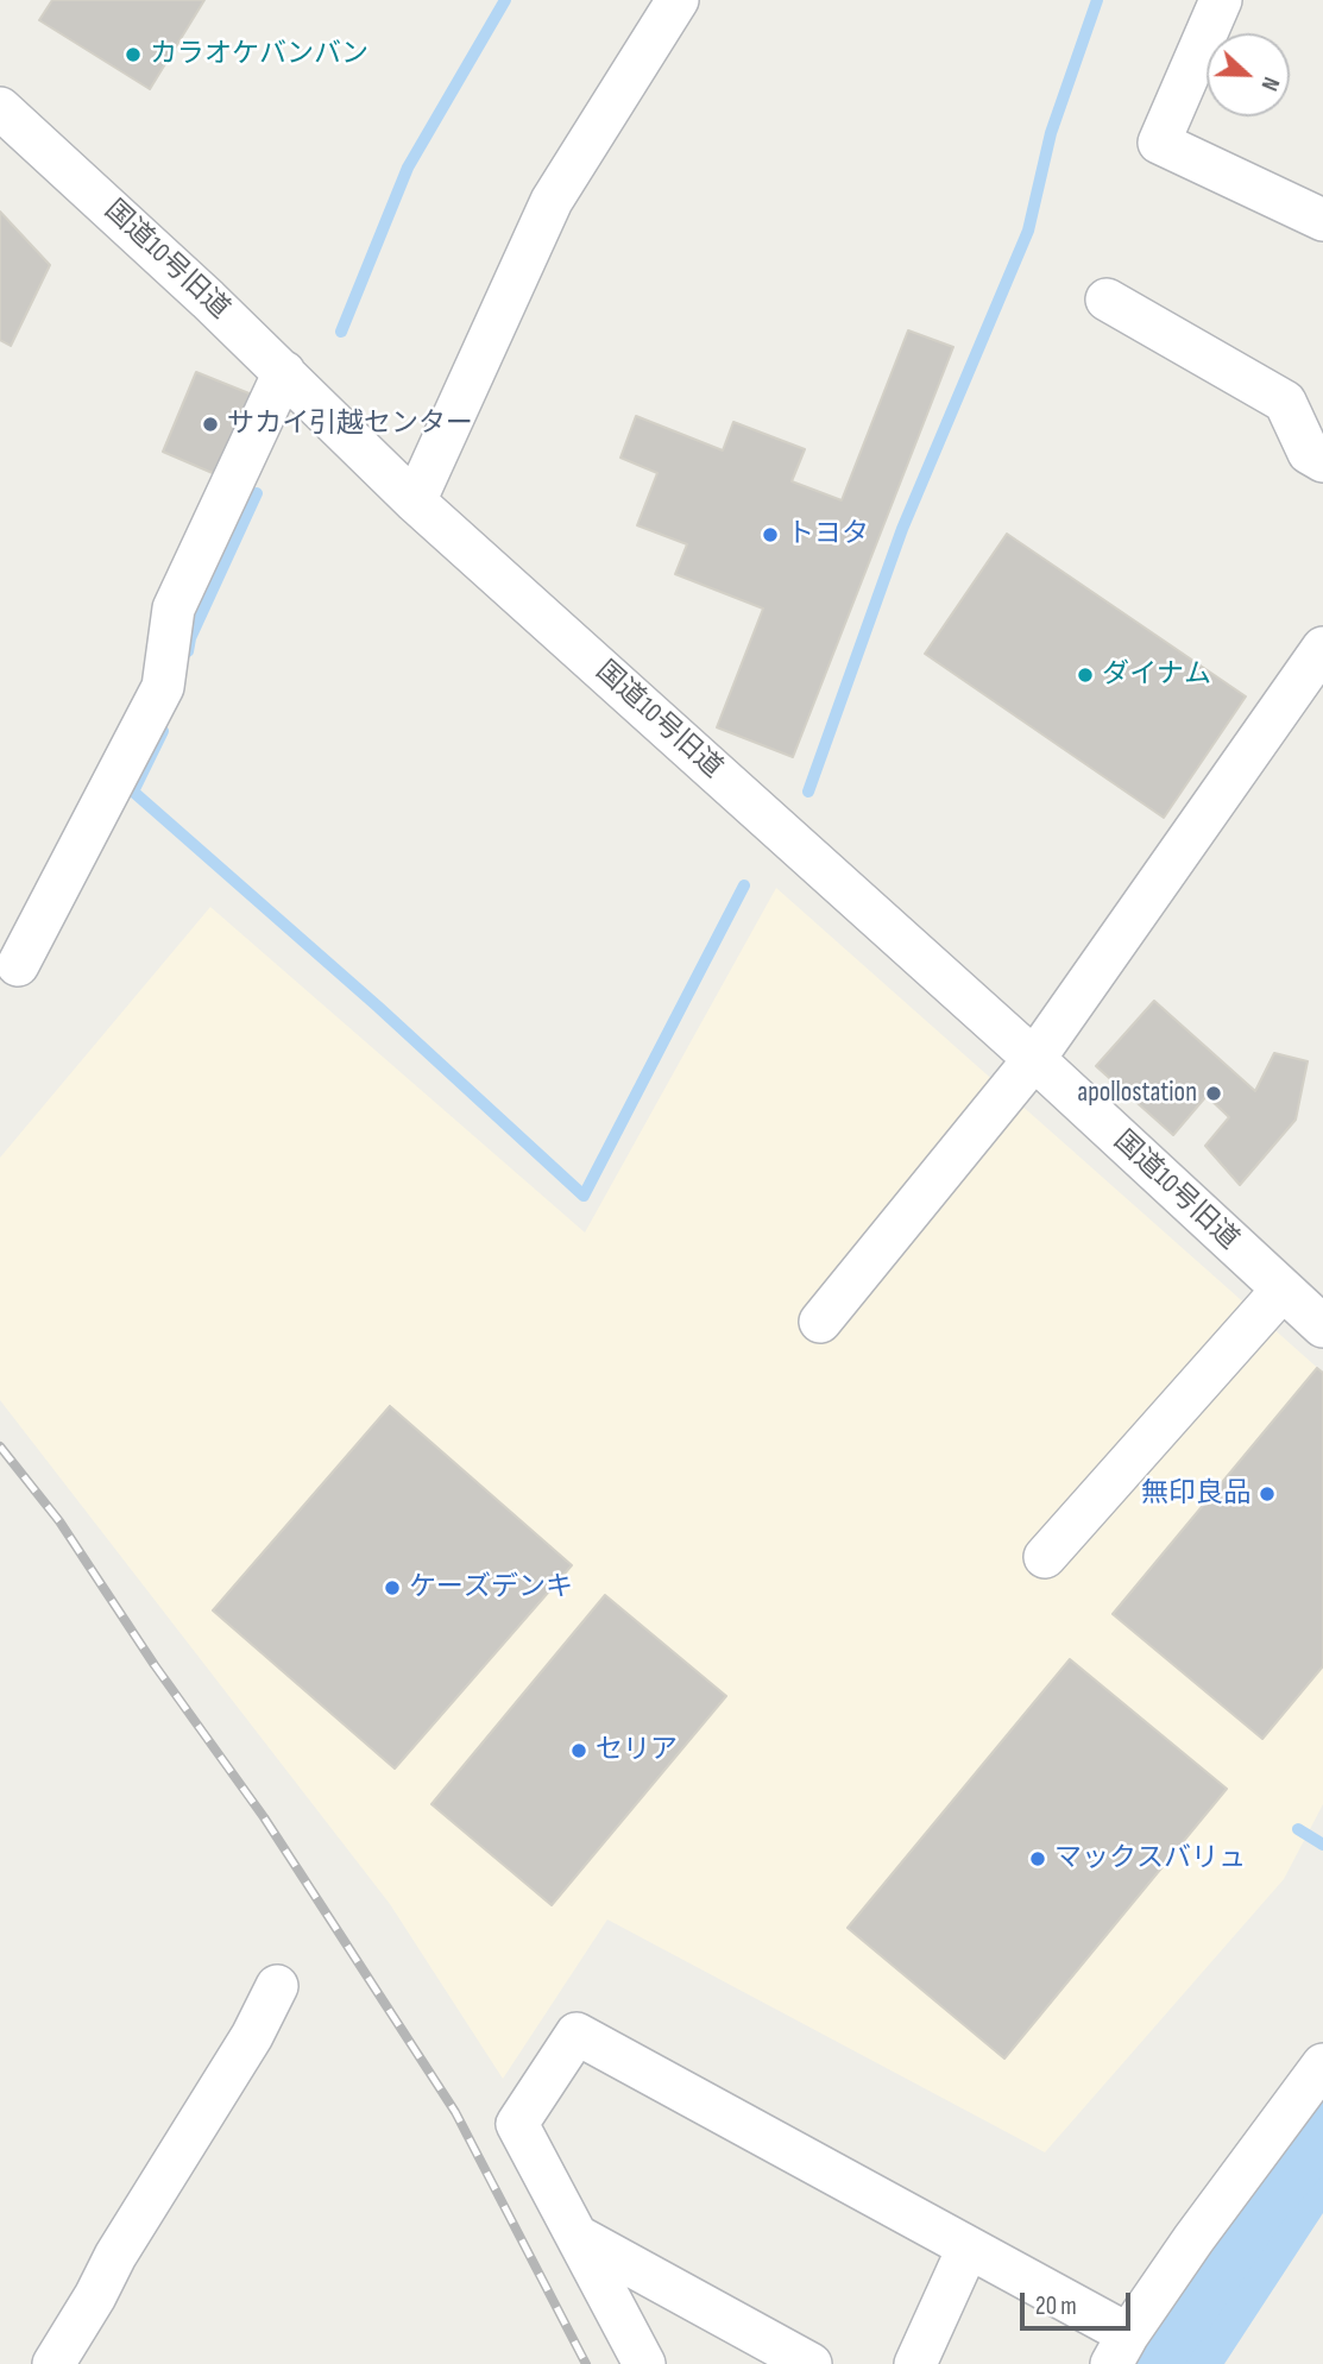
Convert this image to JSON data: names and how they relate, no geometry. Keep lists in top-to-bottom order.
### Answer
{
  "streets": {
    "street": ["国道10号旧道"]
  },
  "places": [
    "カラオケバンバン",
    "サカイ引越センター",
    "トヨタ",
    "ダイナム",
    "apollostation",
    "無印良品",
    "ケーズデンキ",
    "セリア",
    "マックスバリュ"
  ],
  "scale_bar": "20 m",
  "north": "right"
}
